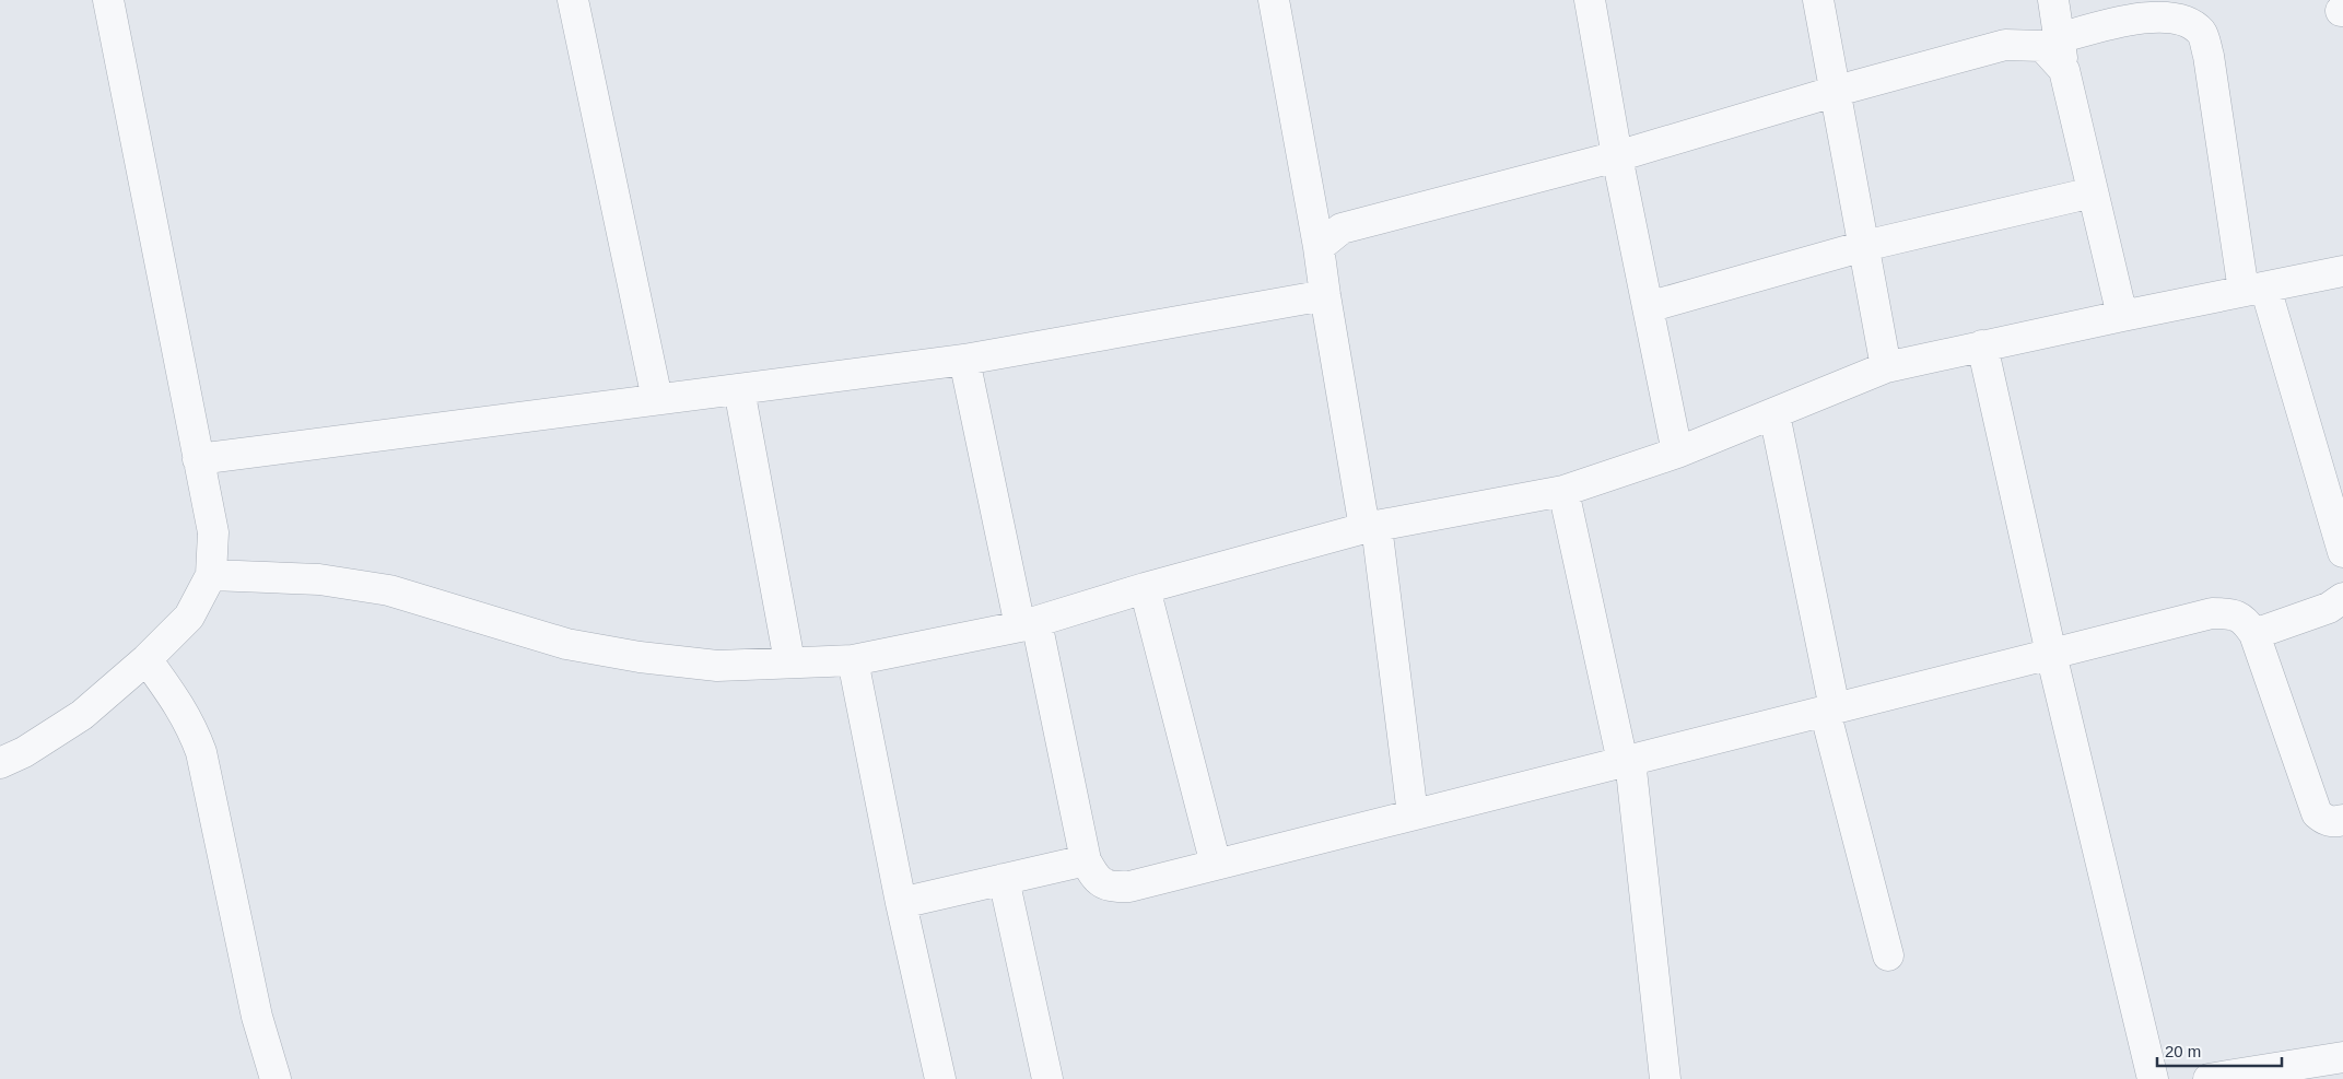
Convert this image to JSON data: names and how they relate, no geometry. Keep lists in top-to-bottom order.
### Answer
{
  "scale_bar": "20 m"
}
